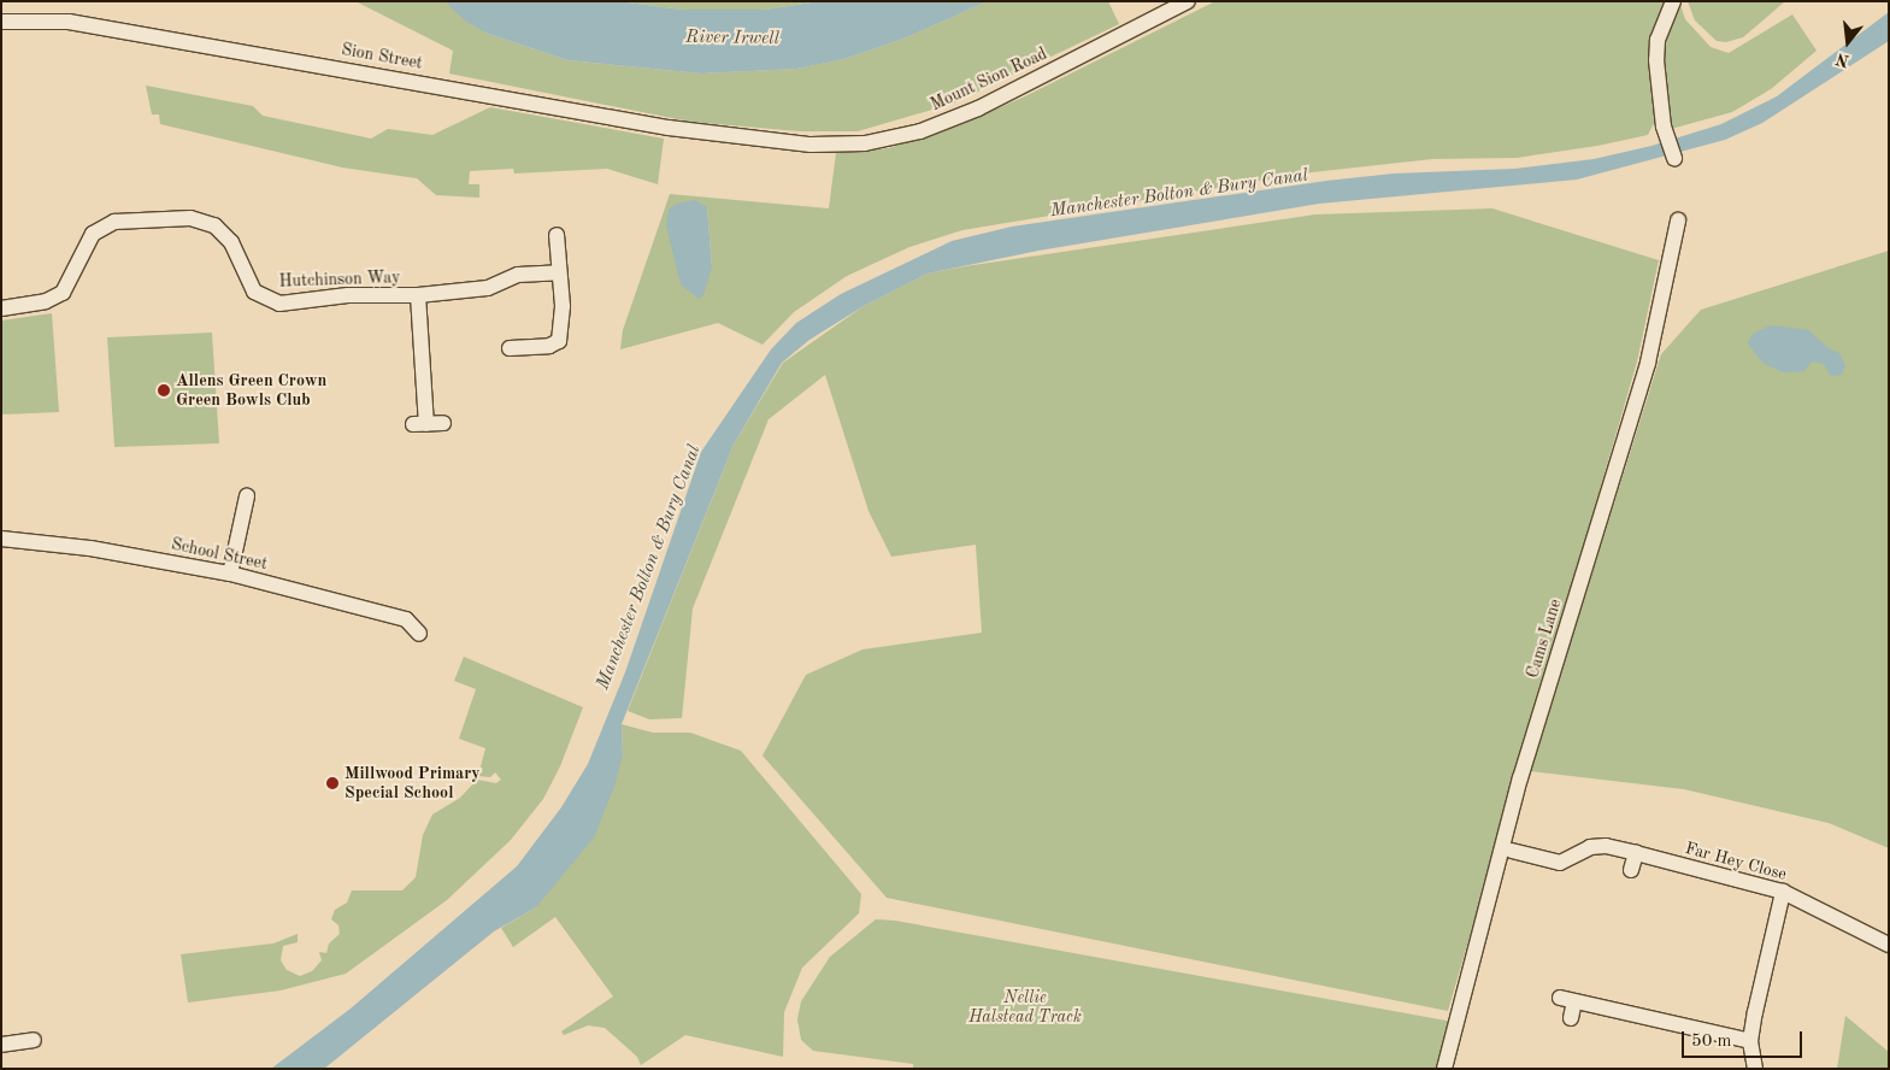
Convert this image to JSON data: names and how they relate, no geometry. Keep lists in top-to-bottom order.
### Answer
{
  "streets": {
    "street": [
      "Sion Street",
      "Mount Sion Road",
      "Hutchinson Way",
      "School Street",
      "Cams Lane",
      "Far Hey Close"
    ]
  },
  "crossings": [
    ["Sion Street", "Mount Sion Road"]
  ],
  "water": ["River Irwell", "Manchester Bolton & Bury Canal"],
  "parks": ["Nellie Halstead Track"],
  "places": ["Allens Green Crown Green Bowls Club", "Millwood Primary Special School"],
  "scale_bar": "50 m",
  "north": "bottom"
}
